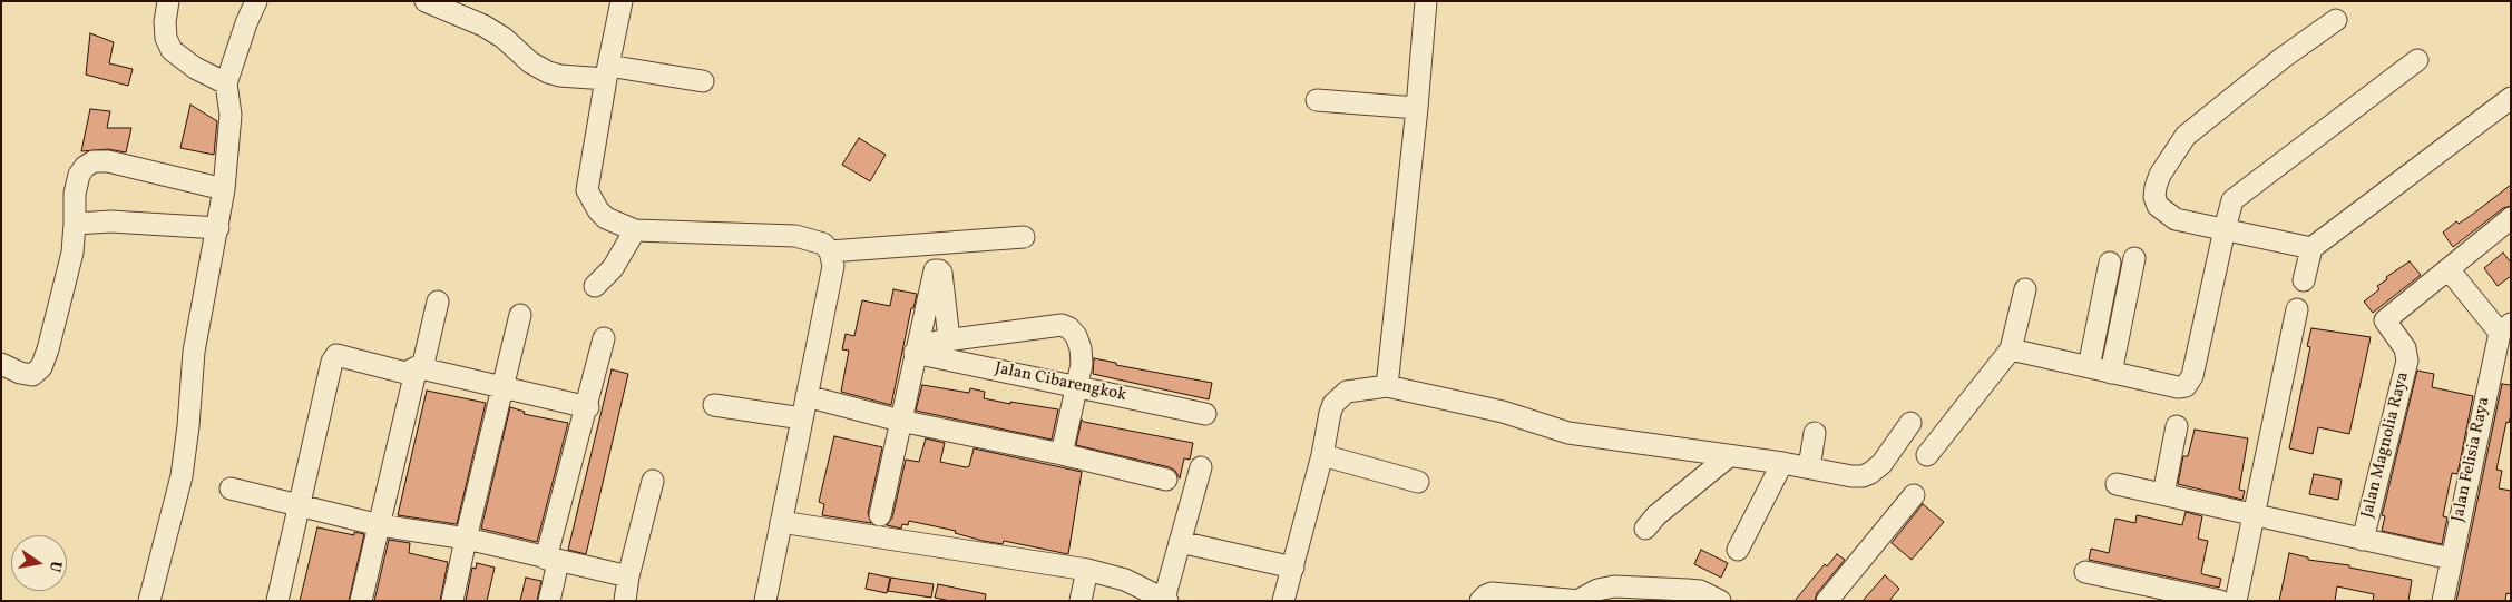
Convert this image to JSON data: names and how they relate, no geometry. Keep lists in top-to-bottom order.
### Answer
{
  "streets": {
    "street": ["Jalan Cibarengkok", "Jalan Magnolia Raya", "Jalan Felisia Raya"]
  },
  "north": "right"
}
